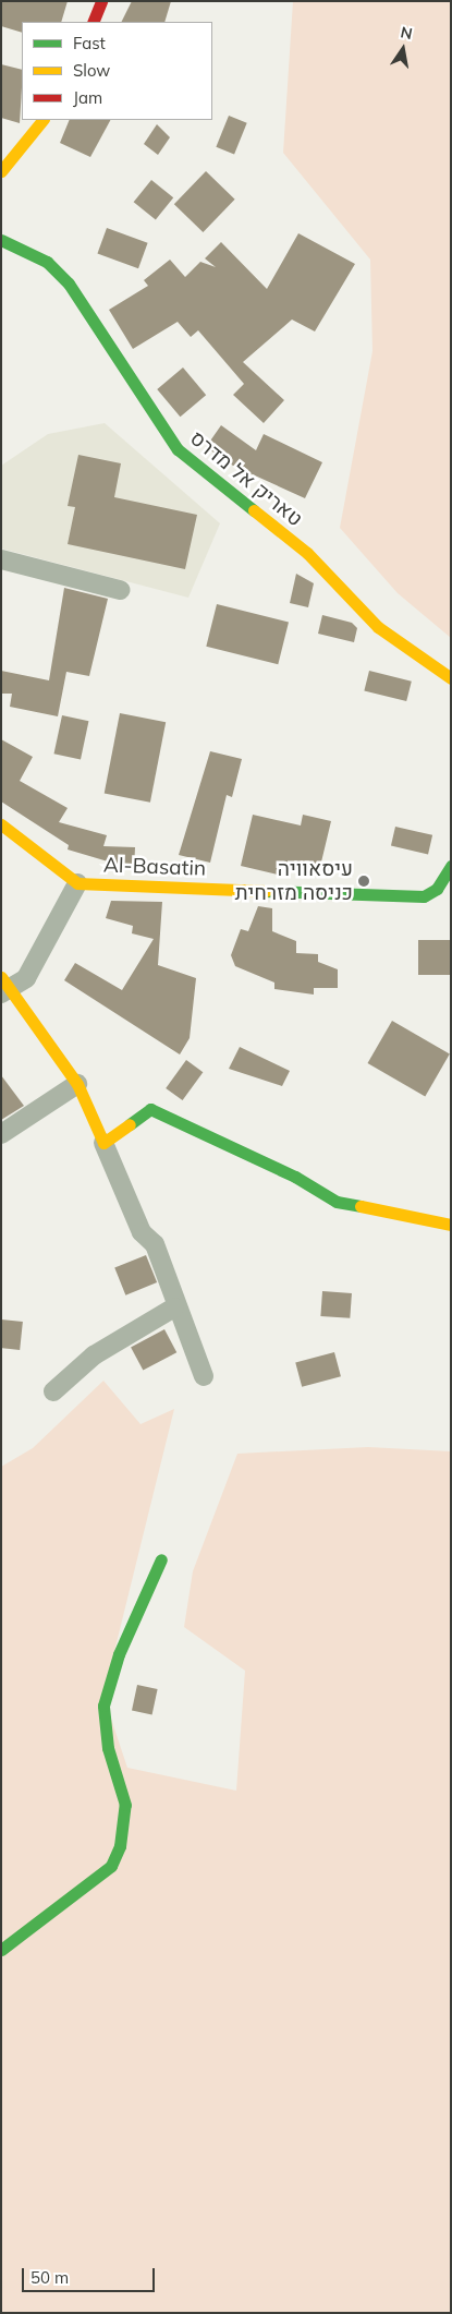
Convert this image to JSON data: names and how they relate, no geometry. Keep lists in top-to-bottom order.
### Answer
{
  "streets": {
    "street": ["טאריק אל מדרס", "Al-Basatin"]
  },
  "places": ["עיסאוויה כניסה מזרחית"],
  "legend": ["Fast", "Slow", "Jam"],
  "scale_bar": "50 m",
  "north": "top"
}
